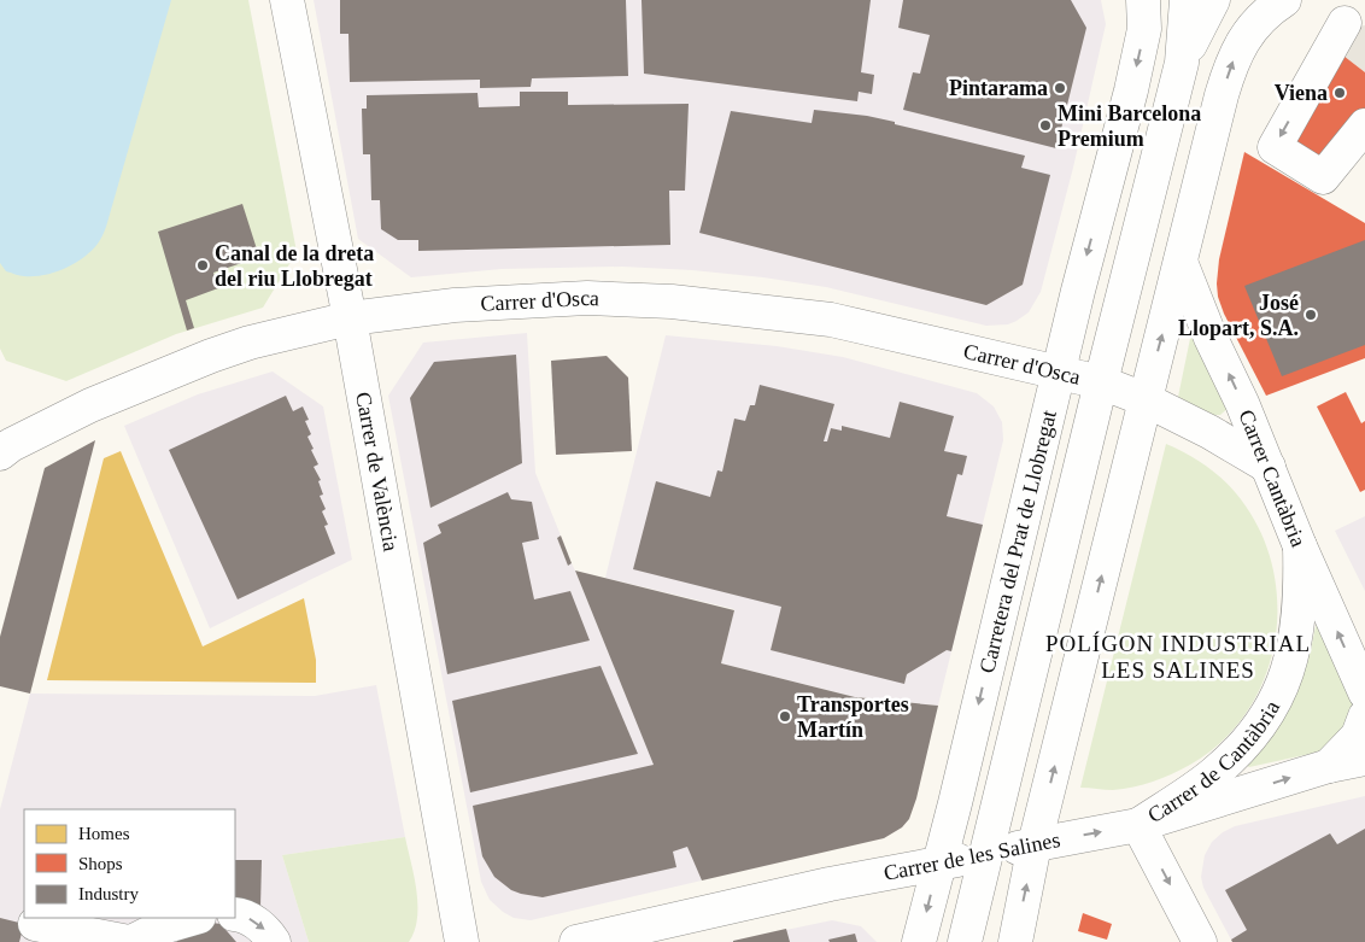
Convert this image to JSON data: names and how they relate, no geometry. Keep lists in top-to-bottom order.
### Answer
{
  "streets": {
    "street": [
      "Carrer d'Osca",
      "Carrer de València",
      "Carrer Cantàbria",
      "Carretera del Prat de Llobregat",
      "Carrer de Cantàbria",
      "Carrer de les Salines"
    ]
  },
  "crossings": [
    ["Carrer d'Osca", "Carrer de València"],
    ["Carrer d'Osca", "Carretera del Prat de Llobregat"],
    ["Carrer Cantàbria", "Carrer de Cantàbria"],
    ["Carretera del Prat de Llobregat", "Carrer de les Salines"],
    ["Carrer de Cantàbria", "Carrer de les Salines"]
  ],
  "one_way": ["Carrer Cantàbria", "Carrer de les Salines"],
  "districts": ["POLÍGON INDUSTRIAL LES SALINES"],
  "places": [
    "Pintarama",
    "Viena",
    "Mini Barcelona Premium",
    "Canal de la dreta del riu Llobregat",
    "José Llopart, S.A.",
    "Transportes Martín"
  ],
  "legend": ["Homes", "Shops", "Industry"]
}
